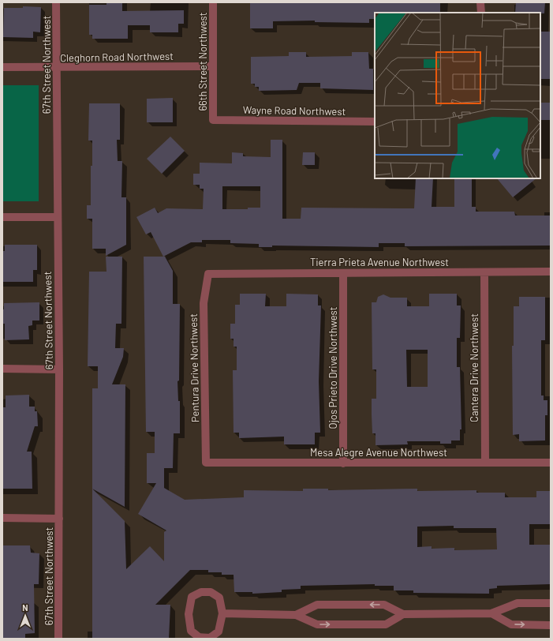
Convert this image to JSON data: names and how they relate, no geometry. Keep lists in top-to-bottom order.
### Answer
{
  "streets": {
    "street": [
      "Cleghorn Road Northwest",
      "66th Street Northwest",
      "67th Street Northwest",
      "Wayne Road Northwest",
      "Tierra Prieta Avenue Northwest",
      "Pentura Drive Northwest",
      "Ojos Prieto Drive Northwest",
      "Cantera Drive Northwest",
      "Mesa Alegre Avenue Northwest"
    ]
  },
  "crossings": [
    ["Cleghorn Road Northwest", "66th Street Northwest"],
    ["Cleghorn Road Northwest", "67th Street Northwest"],
    ["66th Street Northwest", "Wayne Road Northwest"],
    ["Tierra Prieta Avenue Northwest", "Pentura Drive Northwest"],
    ["Tierra Prieta Avenue Northwest", "Ojos Prieto Drive Northwest"],
    ["Tierra Prieta Avenue Northwest", "Cantera Drive Northwest"],
    ["Pentura Drive Northwest", "Mesa Alegre Avenue Northwest"],
    ["Ojos Prieto Drive Northwest", "Mesa Alegre Avenue Northwest"],
    ["Cantera Drive Northwest", "Mesa Alegre Avenue Northwest"]
  ],
  "north": "top"
}
